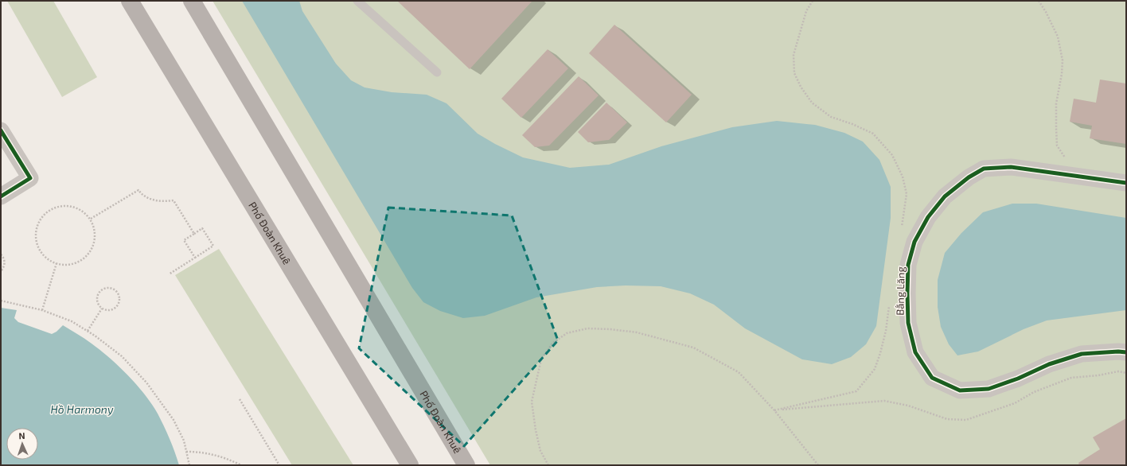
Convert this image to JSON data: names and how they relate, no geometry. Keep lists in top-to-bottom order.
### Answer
{
  "streets": {
    "main road": ["Phố Đoàn Khuê"],
    "street": ["Bằng Lăng"]
  },
  "water": ["Hồ Harmony"],
  "north": "top"
}
